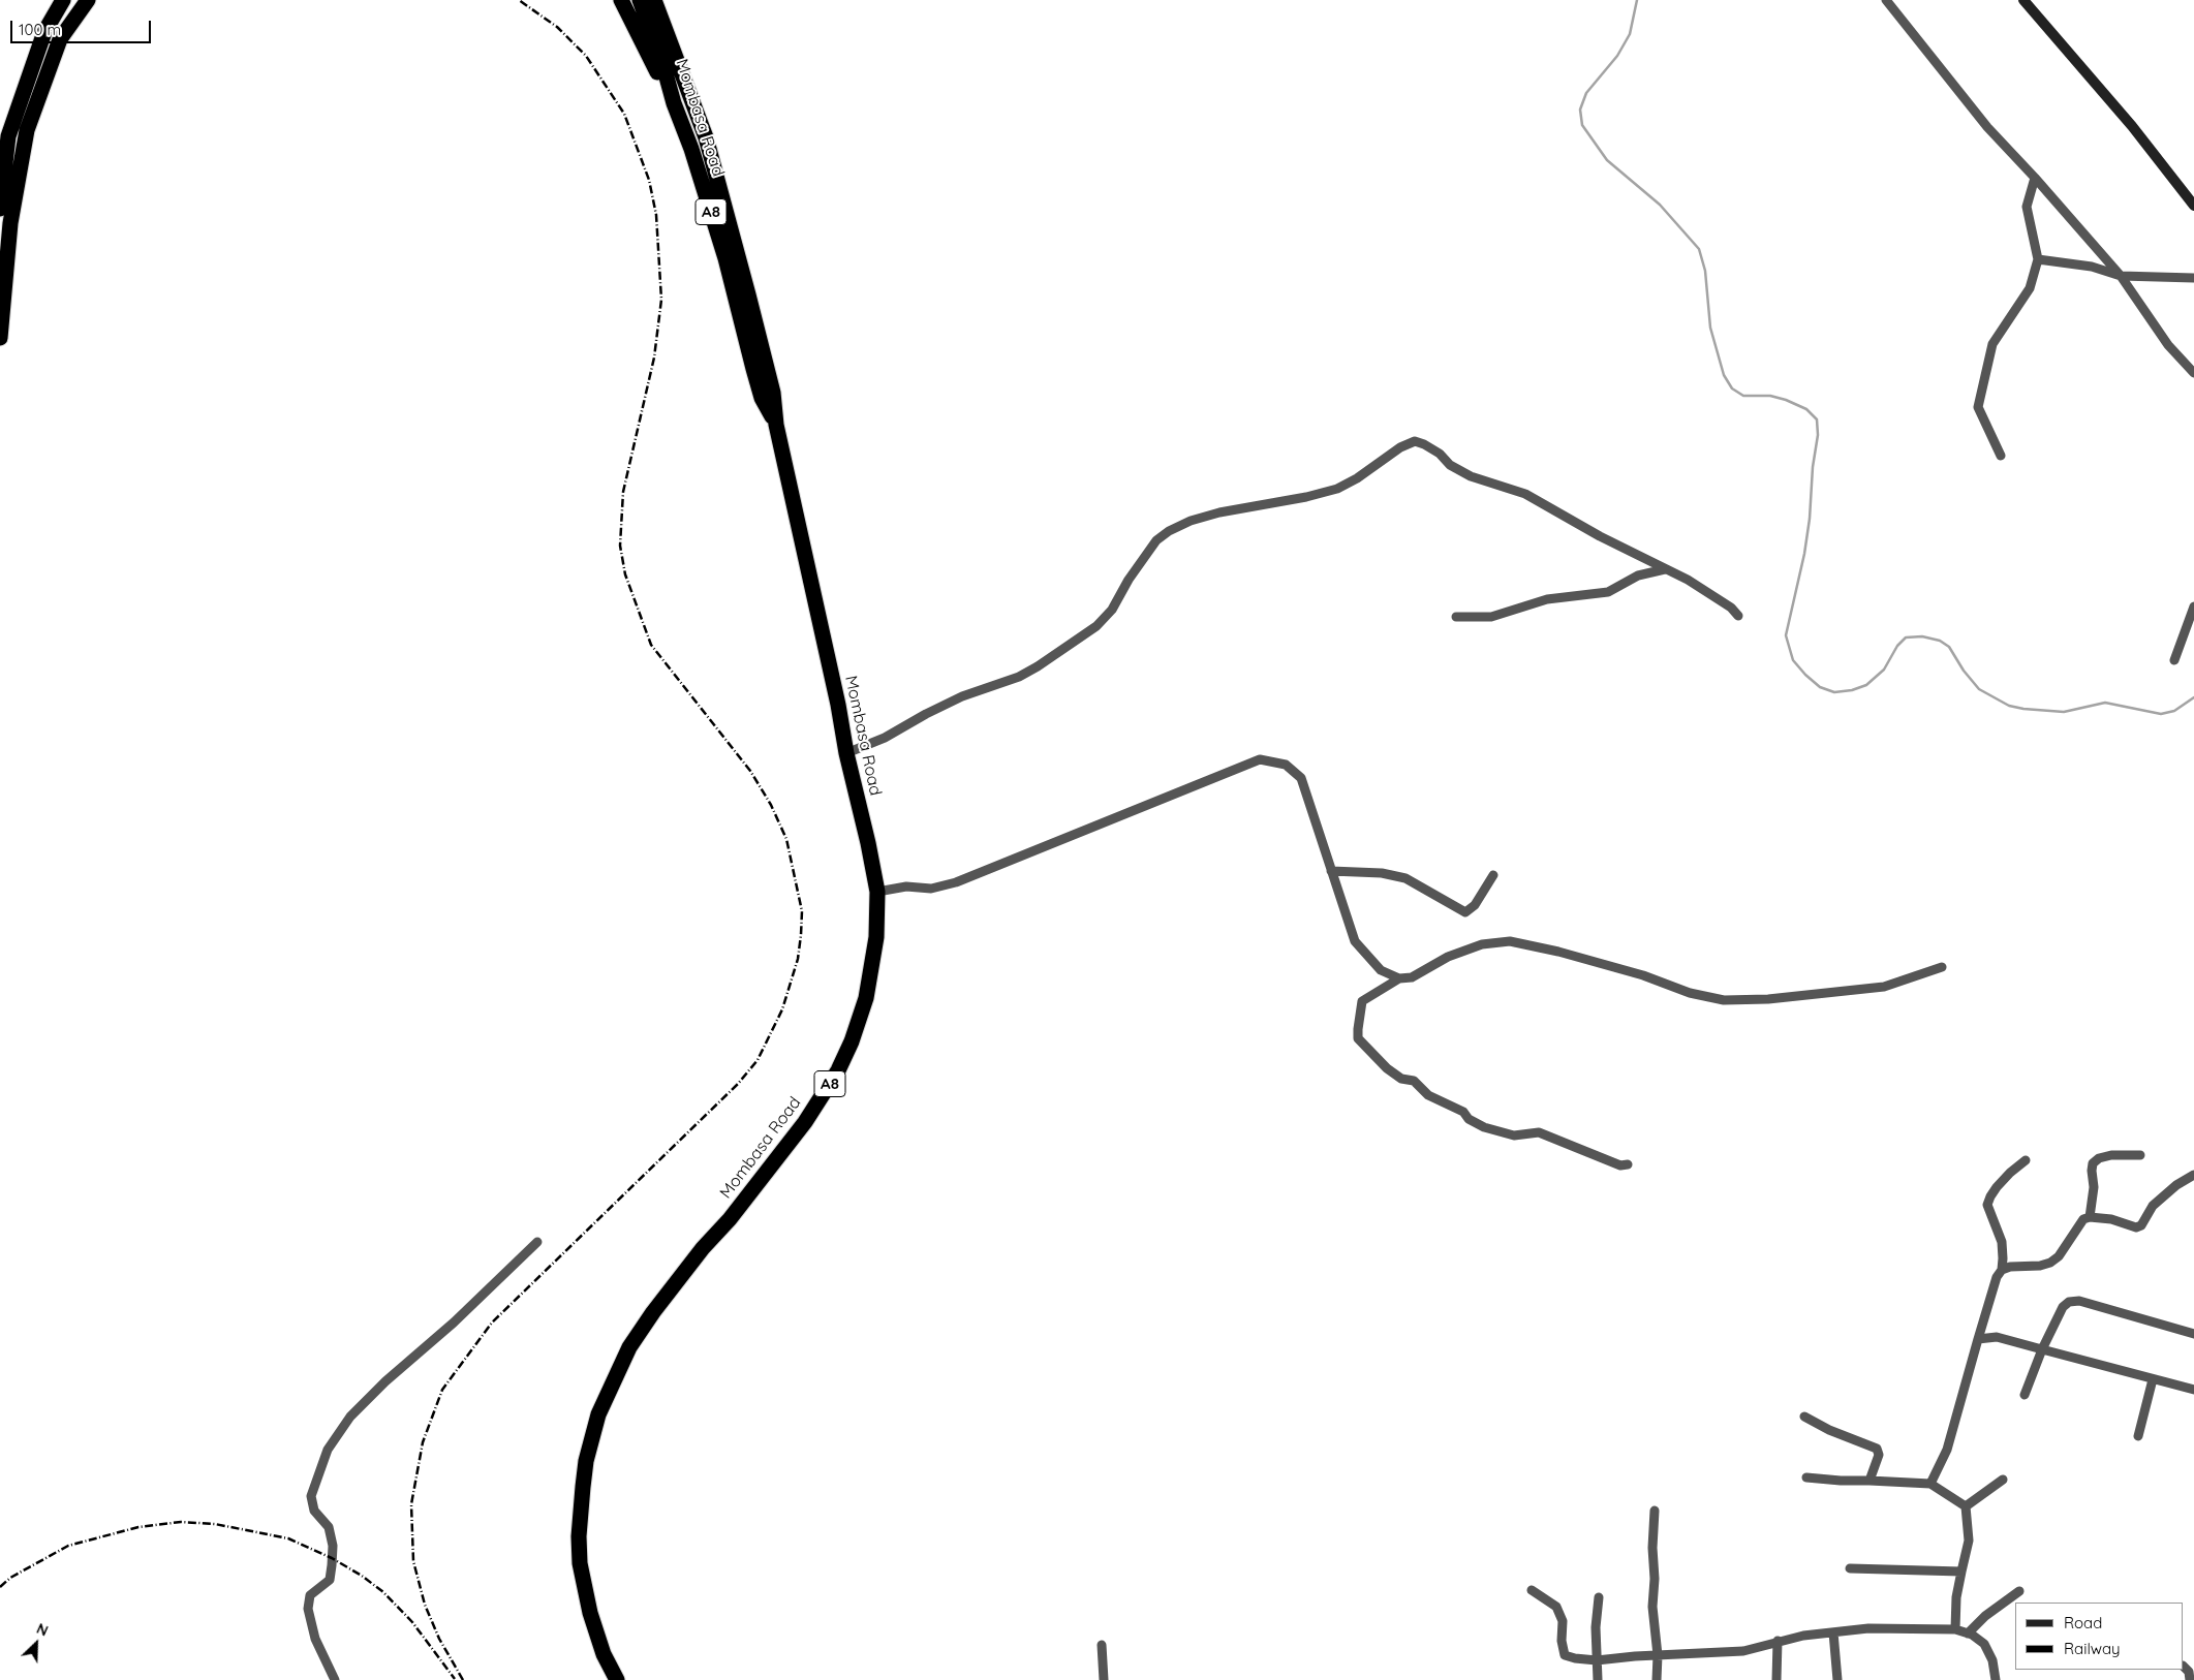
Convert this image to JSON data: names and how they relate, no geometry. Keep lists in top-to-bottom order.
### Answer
{
  "streets": {
    "highway": ["Mombasa Road", "A8"]
  },
  "legend": ["Road", "Railway"],
  "scale_bar": "100 m",
  "north": "top right"
}
